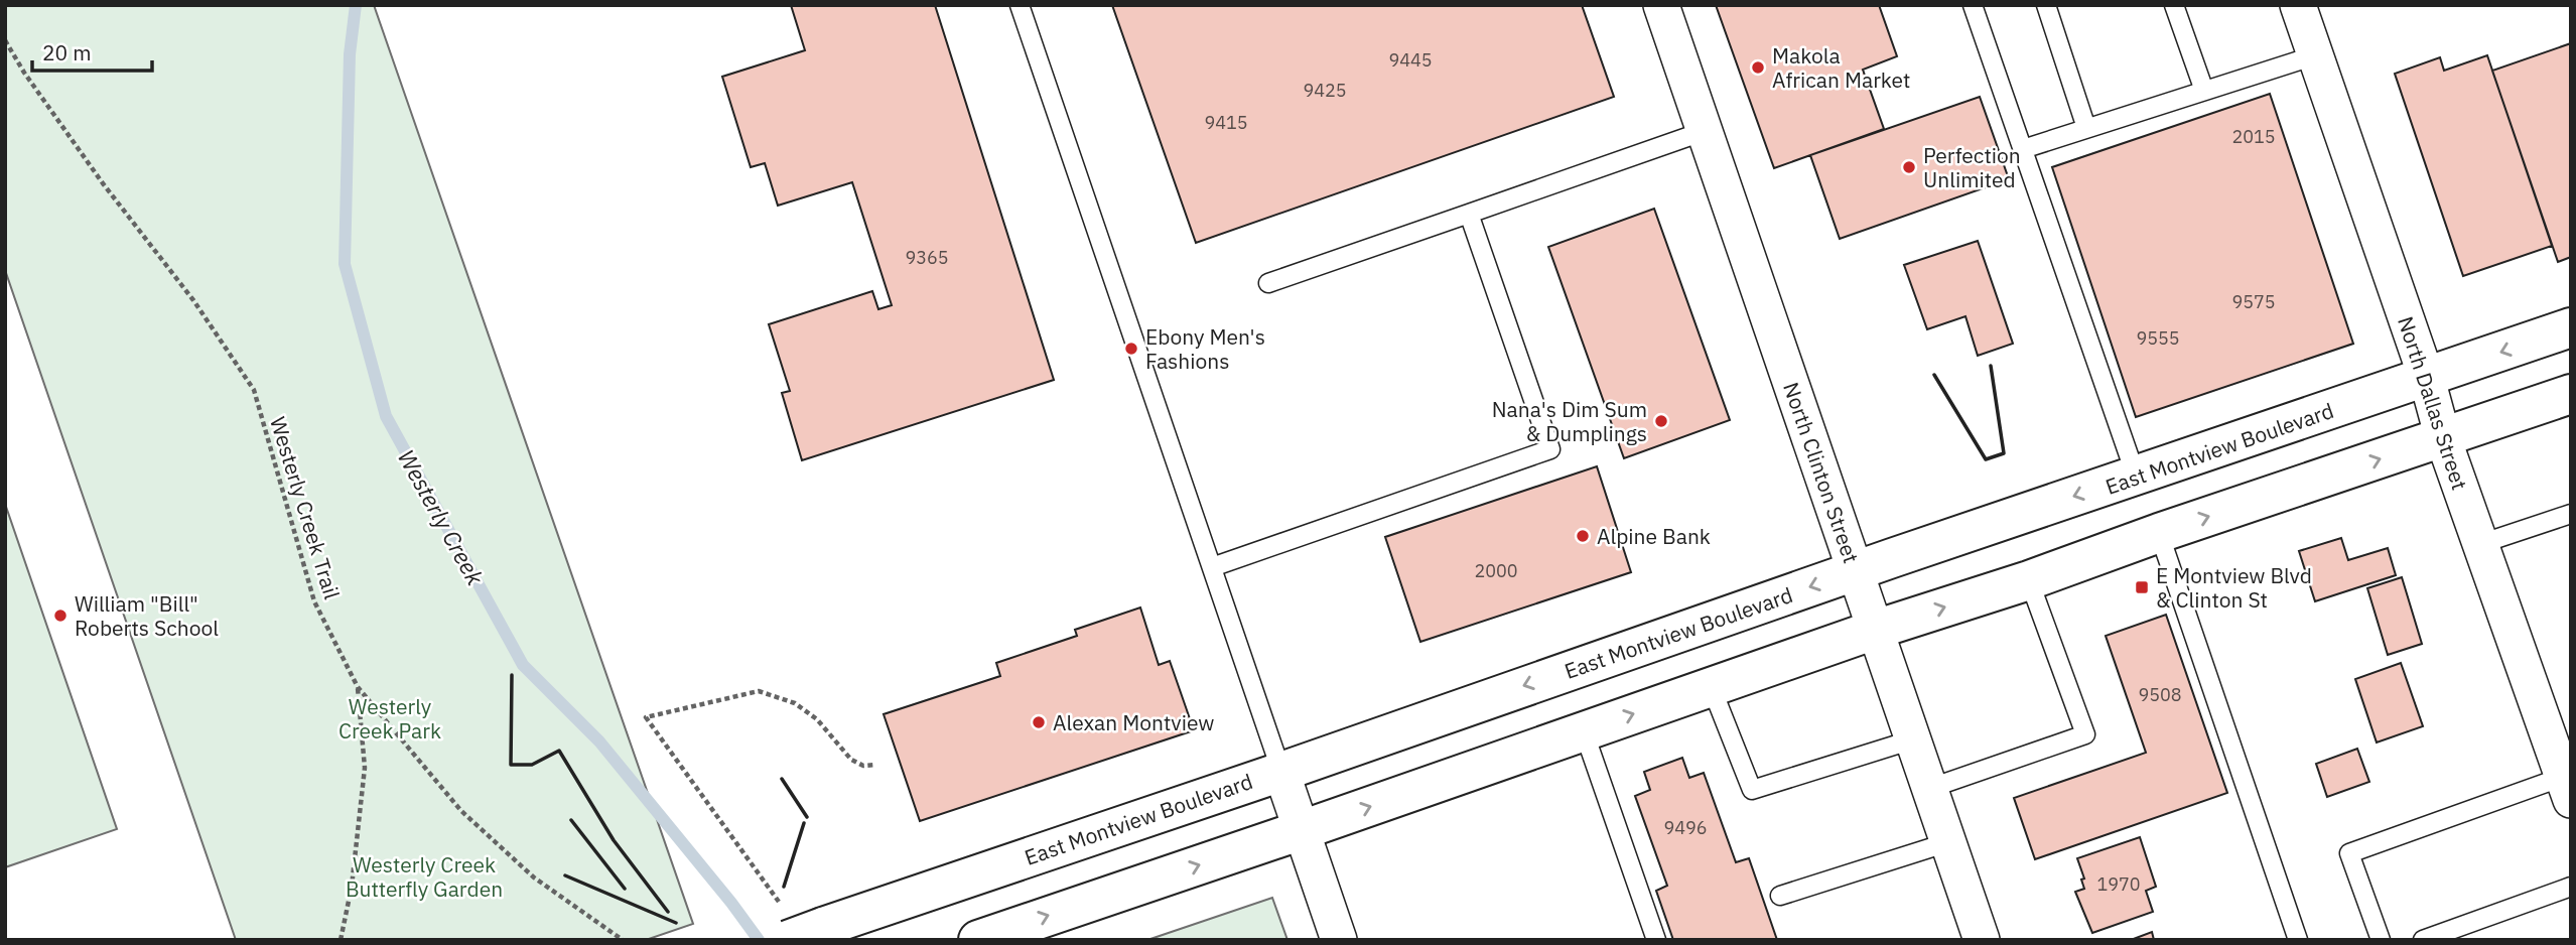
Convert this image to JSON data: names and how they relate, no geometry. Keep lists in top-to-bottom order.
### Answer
{
  "streets": {
    "main road": ["East Montview Boulevard"],
    "street": ["North Dallas Street", "North Clinton Street"],
    "path": ["Westerly Creek Trail"]
  },
  "crossings": [
    ["North Dallas Street", "East Montview Boulevard"],
    ["East Montview Boulevard", "North Clinton Street"]
  ],
  "water": ["Westerly Creek"],
  "parks": ["Westerly Creek Park", "Westerly Creek Butterfly Garden"],
  "places": {
    "other": [
      "Makola African Market",
      "Perfection Unlimited",
      "Ebony Men's Fashions",
      "Nana's Dim Sum & Dumplings",
      "Alpine Bank",
      "William \"Bill\" Roberts School",
      "Alexan Montview"
    ],
    "transit": ["E Montview Blvd & Clinton St"]
  },
  "house_numbers": [
    "9445",
    "9425",
    "9415",
    "2015",
    "9365",
    "9575",
    "9555",
    "2000",
    "9508",
    "9496",
    "1970"
  ],
  "scale_bar": "20 m"
}
